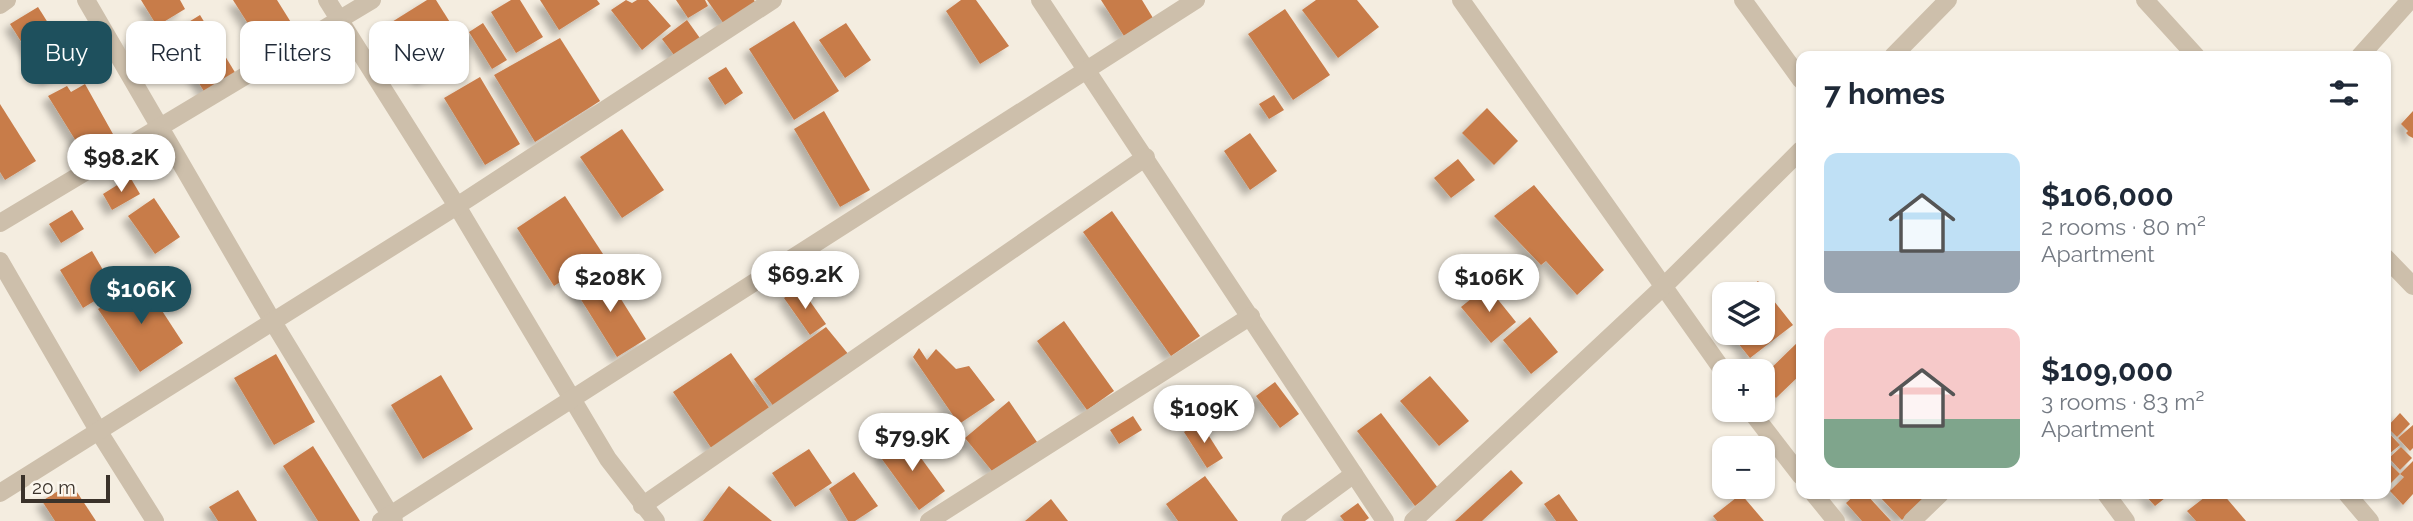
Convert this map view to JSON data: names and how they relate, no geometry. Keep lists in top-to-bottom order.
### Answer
{
  "scale_bar": "20 m",
  "page": {
    "chip": [
      "Buy",
      "Rent",
      "Filters",
      "New"
    ],
    "heading": "7 homes",
    "price": [
      "$98.2K",
      "$69.2K",
      "$208K",
      "$106K",
      "$106K",
      "$109K",
      "$79.9K"
    ],
    "list": [
      {
        "name": "$106,000",
        "note": "2 rooms · 80 m² · Apartment"
      },
      {
        "name": "$109,000",
        "note": "3 rooms · 83 m² · Apartment"
      }
    ],
    "map_buttons": ["+", "−"],
    "scale": "20 m"
  }
}
